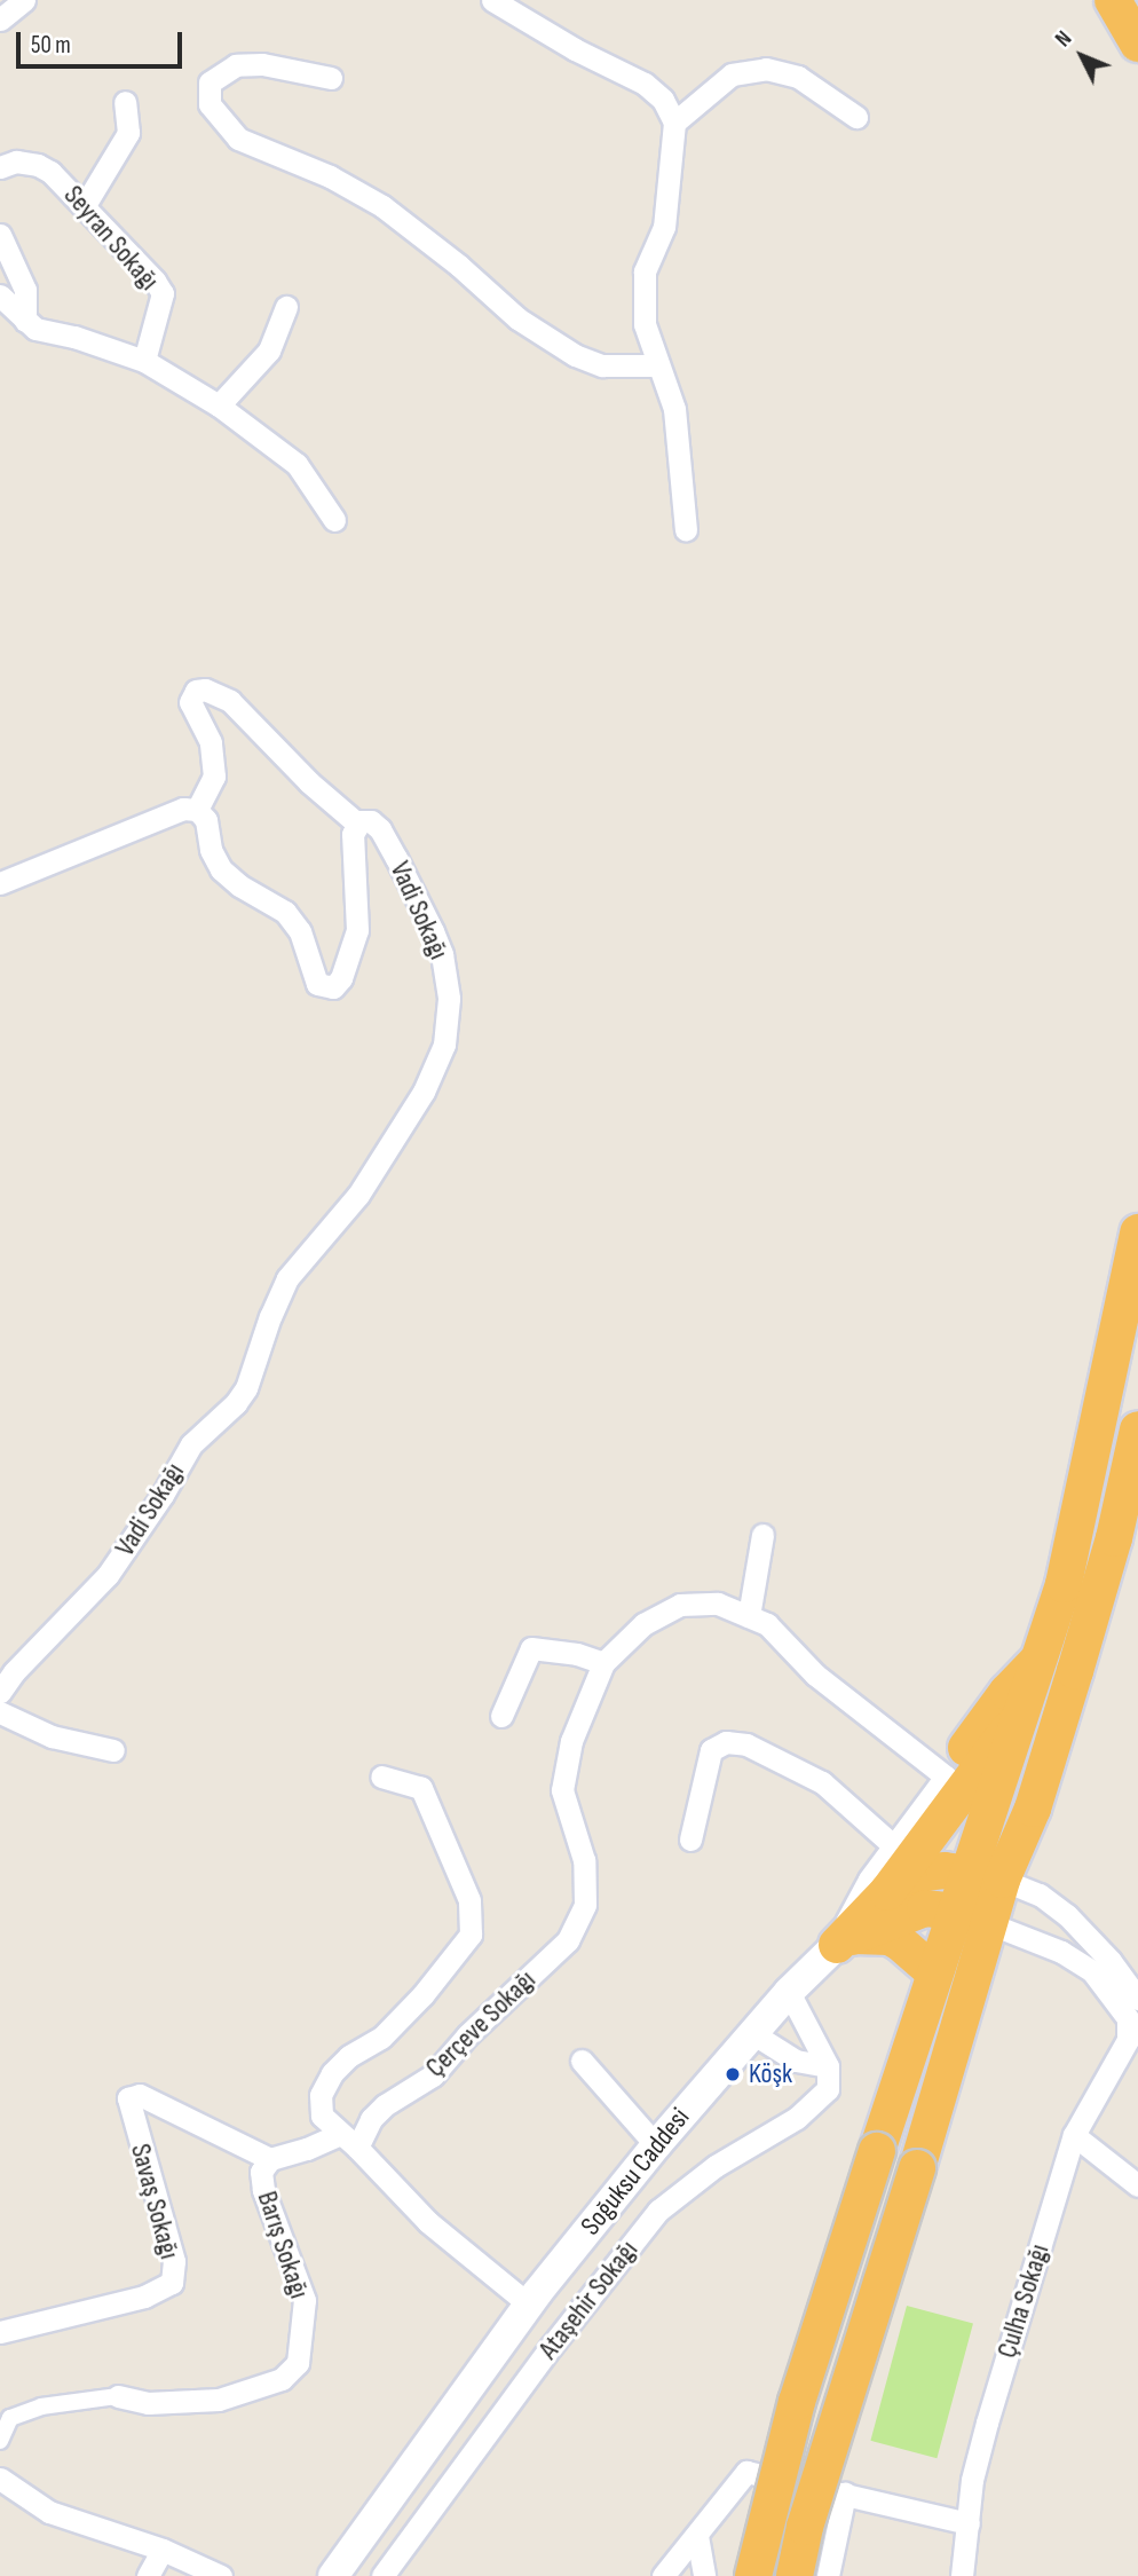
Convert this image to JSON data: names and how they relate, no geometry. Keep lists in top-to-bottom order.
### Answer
{
  "streets": {
    "main road": ["Soğuksu Caddesi"],
    "street": [
      "Seyran Sokağı",
      "Vadi Sokağı",
      "Çerçeve Sokağı",
      "Savaş Sokağı",
      "Barış Sokağı",
      "Ataşehir Sokağı",
      "Çulha Sokağı"
    ]
  },
  "crossings": [
    ["Çerçeve Sokağı", "Soğuksu Caddesi"],
    ["Çerçeve Sokağı", "Barış Sokağı"],
    ["Savaş Sokağı", "Barış Sokağı"]
  ],
  "places": ["Köşk"],
  "scale_bar": "50 m",
  "north": "top left"
}
